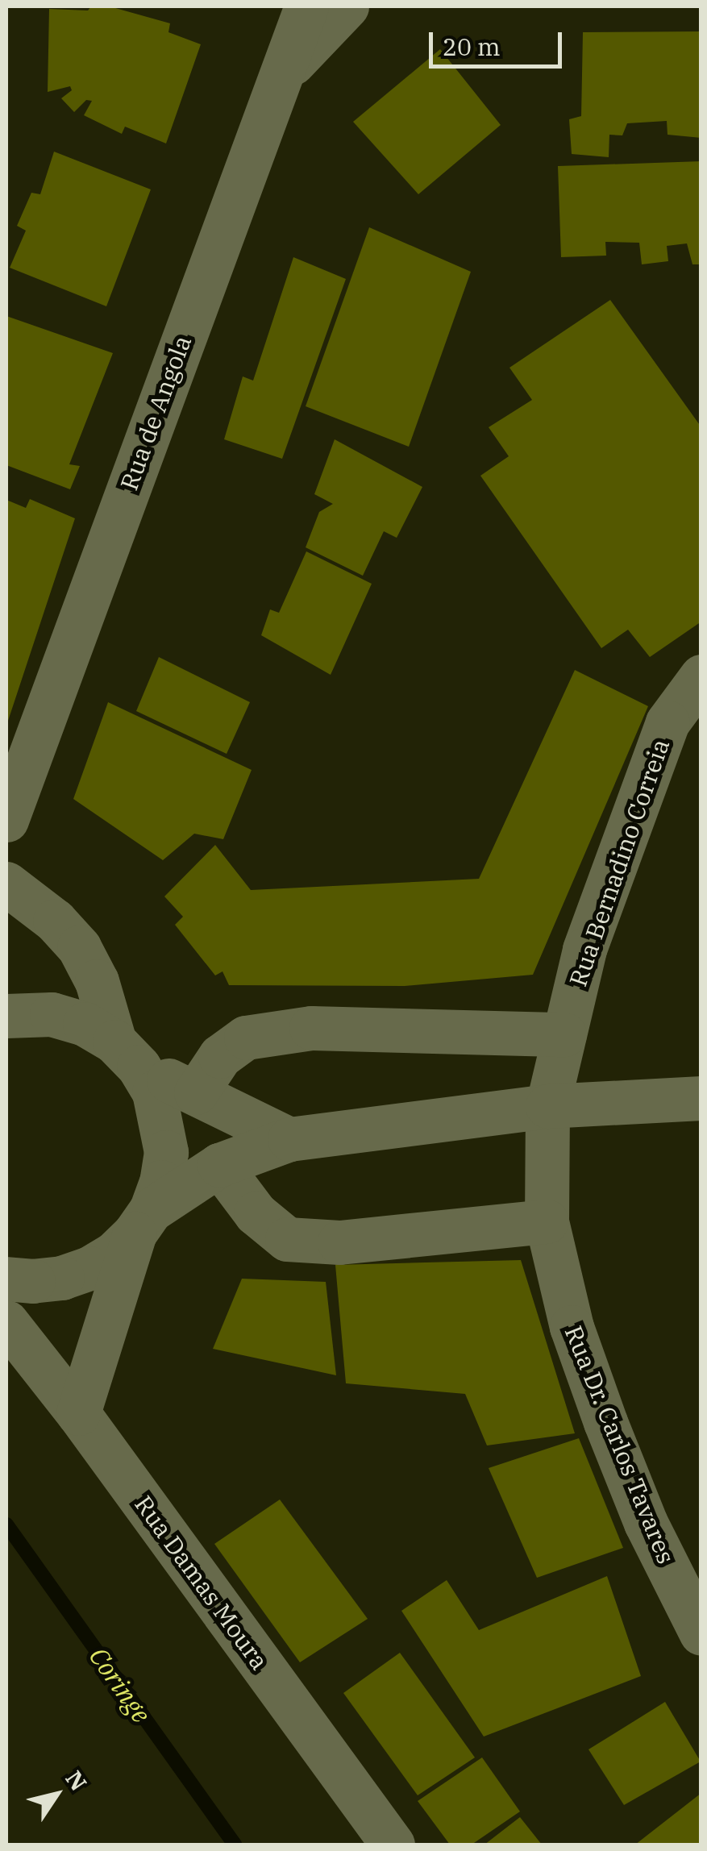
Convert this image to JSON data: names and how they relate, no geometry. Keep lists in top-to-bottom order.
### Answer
{
  "streets": {
    "street": [
      "Rua de Angola",
      "Rua Bernadino Correia",
      "Rua Dr. Carlos Tavares",
      "Rua Damas Moura"
    ]
  },
  "crossings": [
    ["Rua Bernadino Correia", "Rua Dr. Carlos Tavares"]
  ],
  "water": ["Coringe"],
  "scale_bar": "20 m",
  "north": "top right"
}
